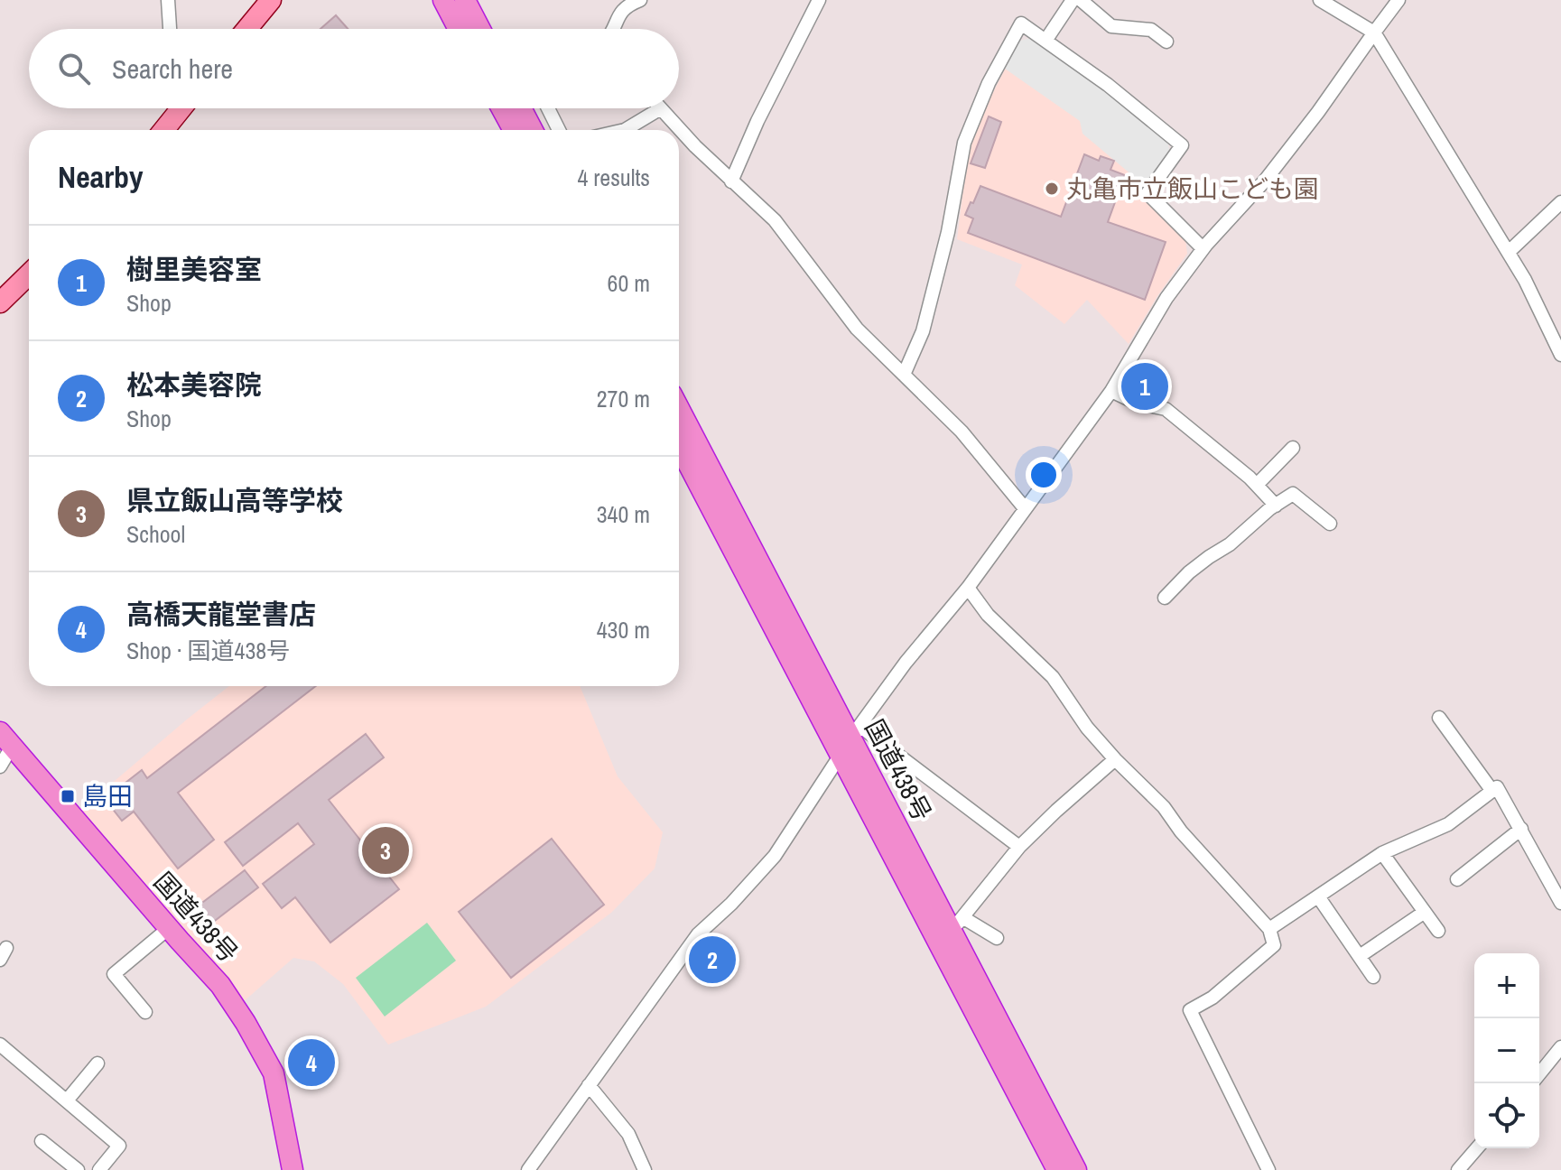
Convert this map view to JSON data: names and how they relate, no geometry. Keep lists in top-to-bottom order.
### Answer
{
  "streets": {
    "highway": ["国道438号"]
  },
  "places": {
    "other": ["丸亀市立飯山こども園"],
    "transit": ["島田"]
  },
  "page": {
    "search": "Search here",
    "heading": ["Nearby", "4 results"],
    "list": [
      {
        "mark": "1",
        "name": "樹里美容室",
        "note": "Shop",
        "value": "60 m"
      },
      {
        "mark": "2",
        "name": "松本美容院",
        "note": "Shop",
        "value": "270 m"
      },
      {
        "mark": "3",
        "name": "県立飯山高等学校",
        "note": "School",
        "value": "340 m"
      },
      {
        "mark": "4",
        "name": "高橋天龍堂書店",
        "note": "Shop · 国道438号",
        "value": "430 m"
      }
    ],
    "pins": [
      "1",
      "3",
      "2",
      "4"
    ],
    "map_buttons": ["+", "−"]
  }
}
